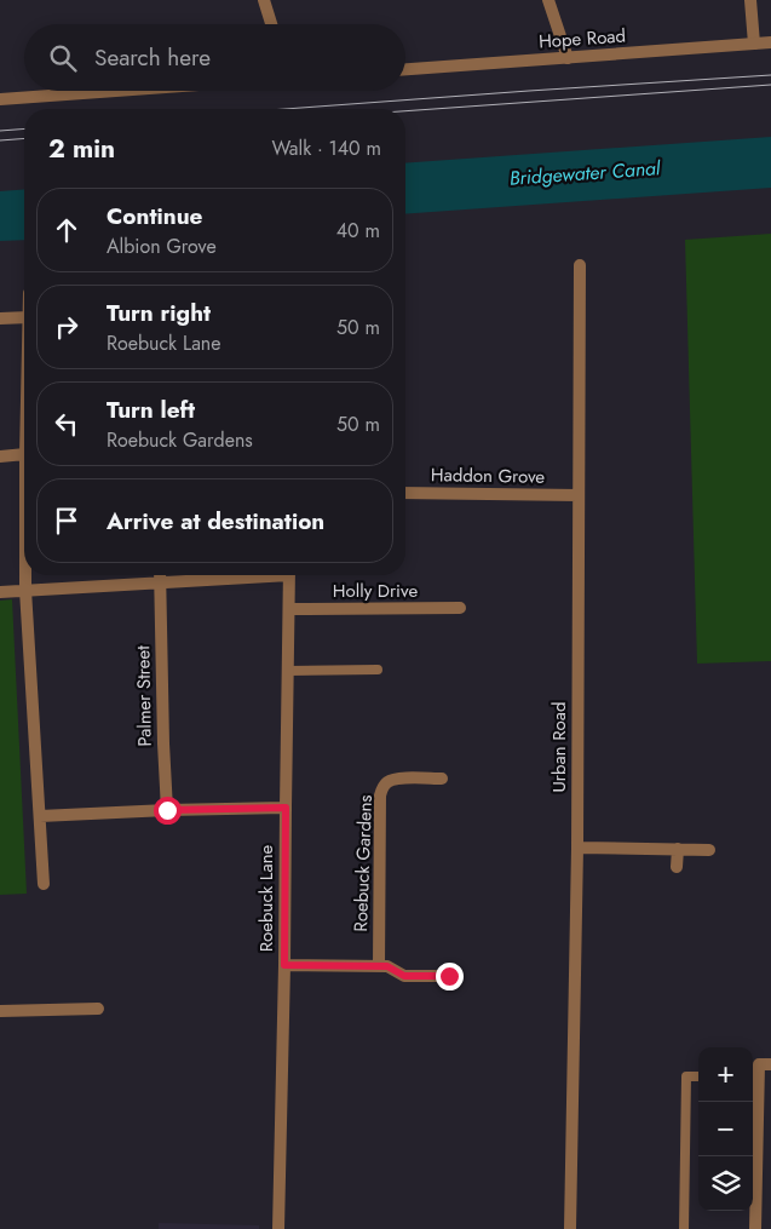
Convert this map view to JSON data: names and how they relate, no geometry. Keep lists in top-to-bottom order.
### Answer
{
  "streets": {
    "street": [
      "Hope Road",
      "Haddon Grove",
      "Holly Drive",
      "Palmer Street",
      "Urban Road",
      "Roebuck Gardens",
      "Roebuck Lane"
    ]
  },
  "crossings": [
    ["Haddon Grove", "Urban Road"],
    ["Holly Drive", "Roebuck Lane"]
  ],
  "water": ["Bridgewater Canal"],
  "page": {
    "search": "Search here",
    "heading": ["2 min", "Walk · 140 m"],
    "list": [
      ["Continue", "Albion Grove", "40 m"],
      ["Turn right", "Roebuck Lane", "50 m"],
      ["Turn left", "Roebuck Gardens", "50 m"],
      "Arrive at destination"
    ],
    "map_buttons": ["+", "−"]
  }
}
